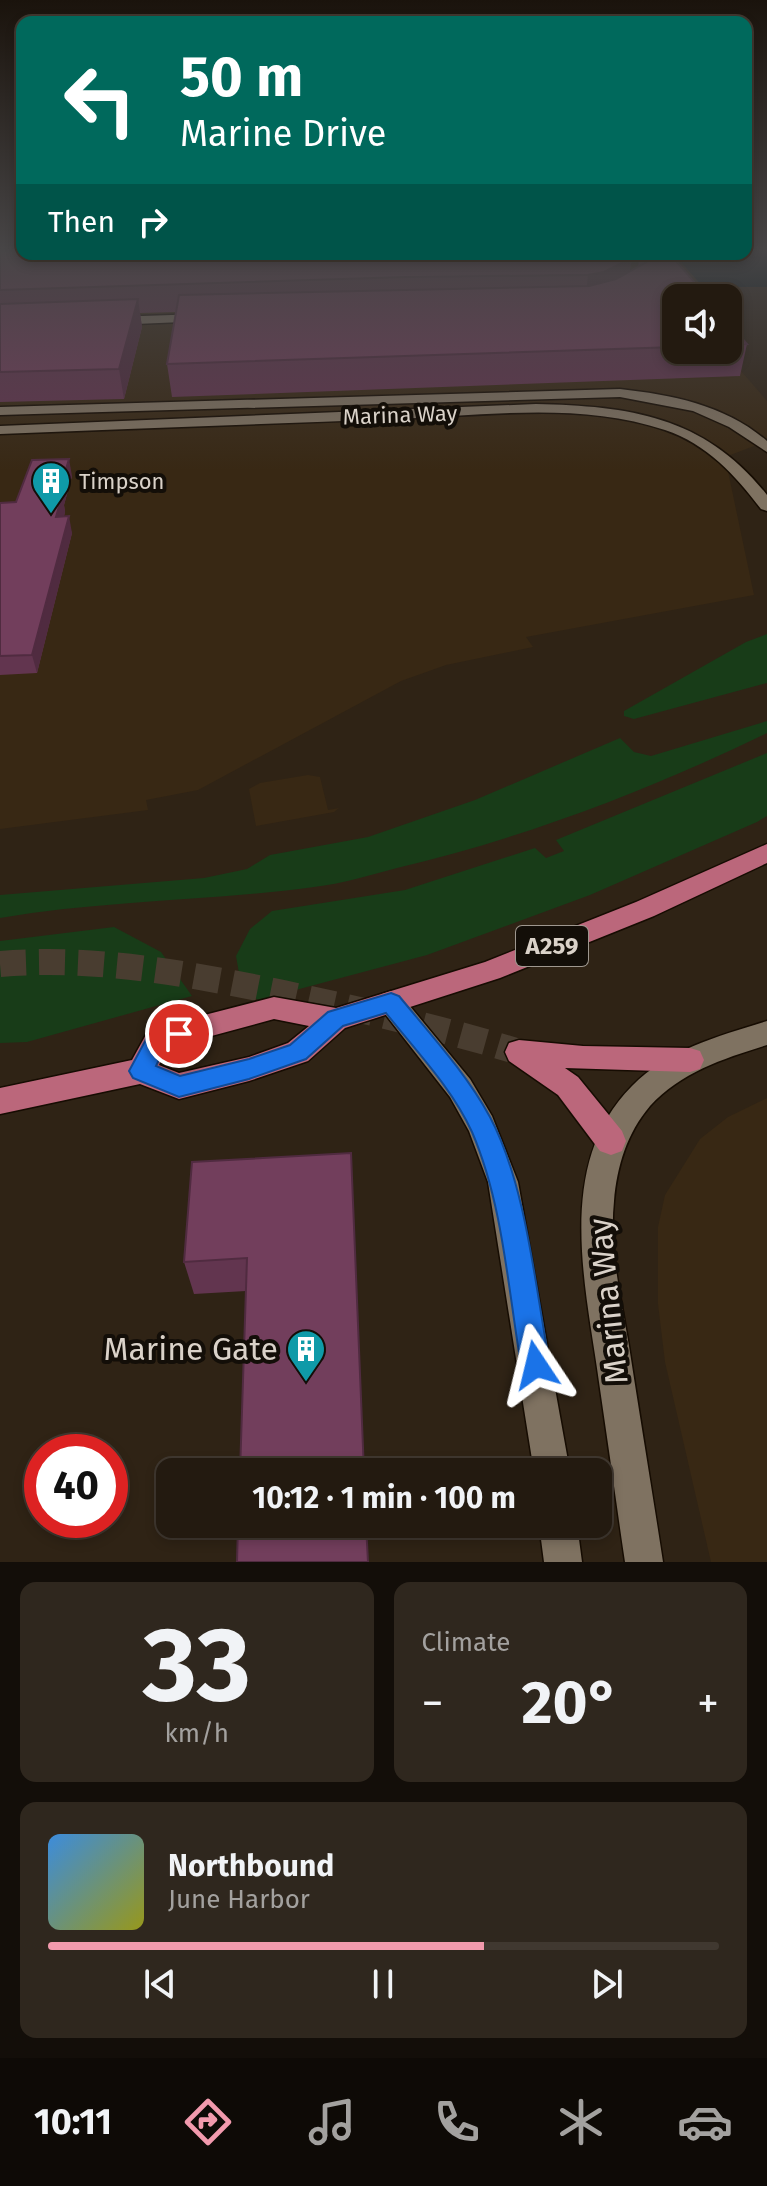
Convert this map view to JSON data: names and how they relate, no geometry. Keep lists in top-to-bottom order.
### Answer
{
  "streets": {
    "main road": ["A259"],
    "street": ["Marina Way"]
  },
  "places": {
    "building": ["Timpson", "Marine Gate"]
  },
  "page": {
    "turn": ["50 m", "Marine Drive"],
    "then": "Then",
    "limit": "40",
    "trip": "10:12 · 1 min · 100 m",
    "tile": [
      ["33", "km/h"],
      "Climate"
    ],
    "heat": ["−", "20°", "+"],
    "song": ["Northbound", "June Harbor"],
    "tabs": "10:11"
  }
}
